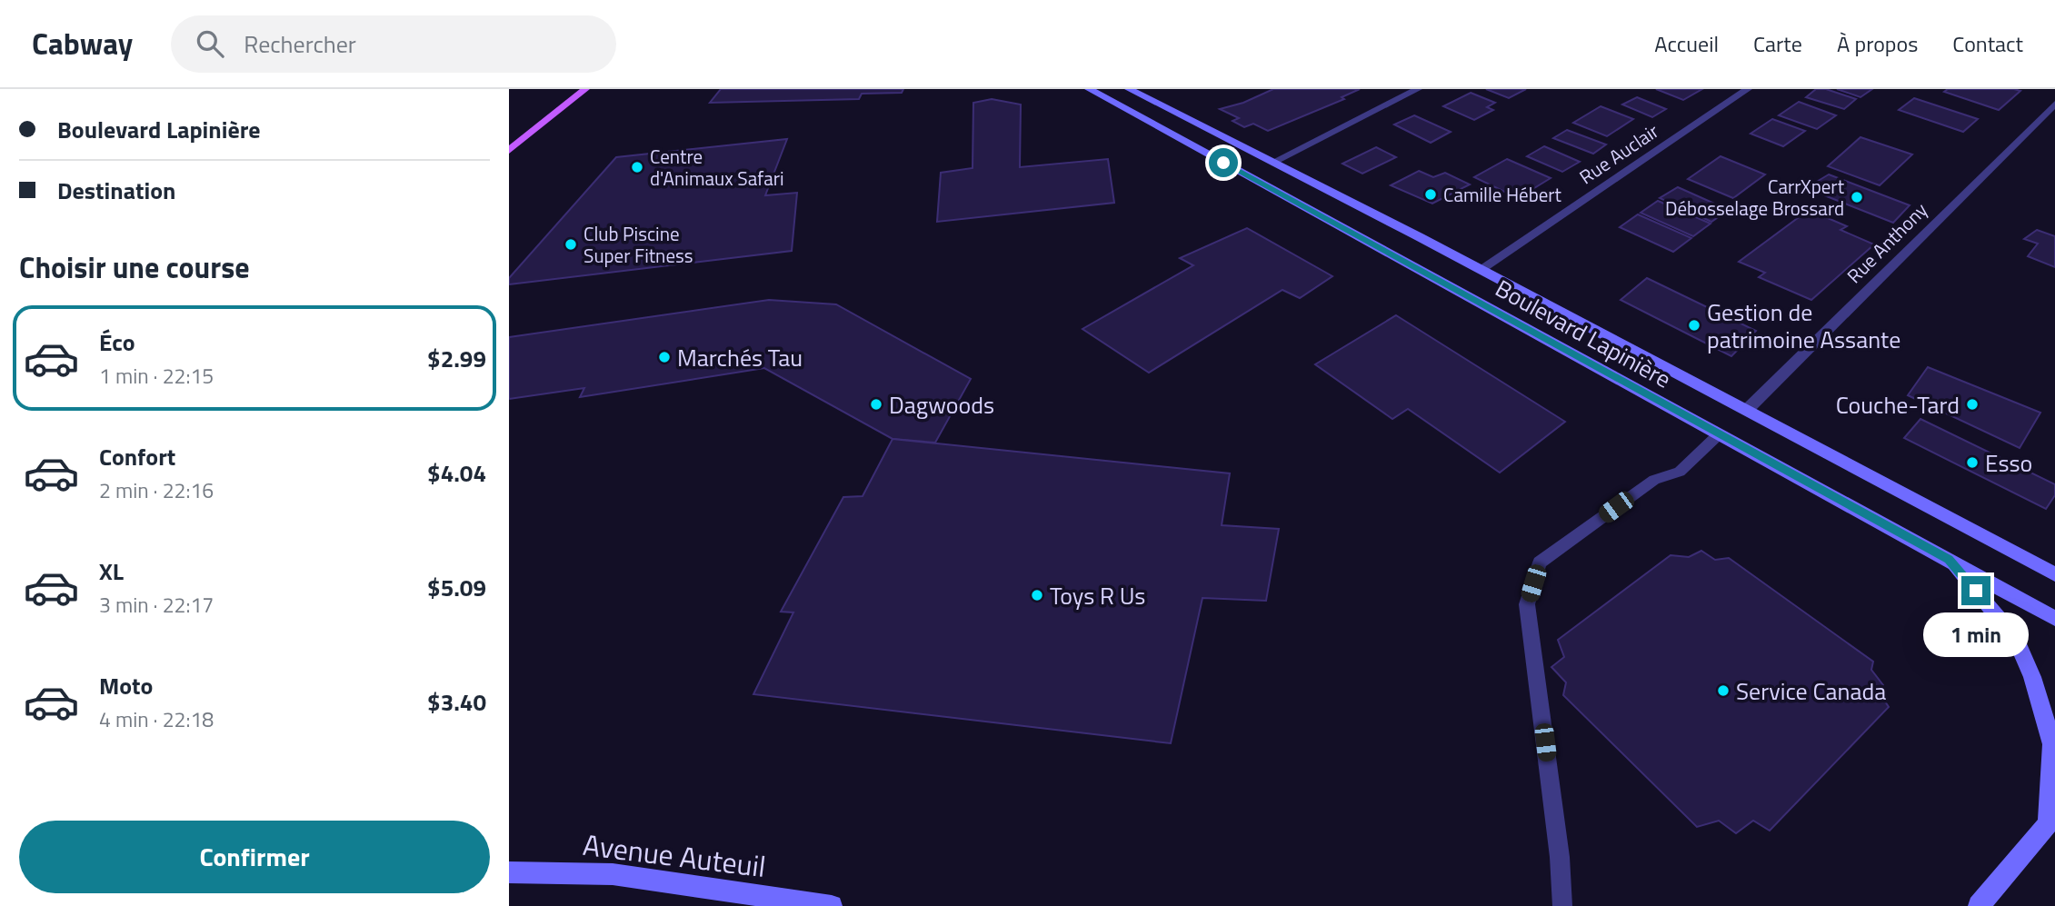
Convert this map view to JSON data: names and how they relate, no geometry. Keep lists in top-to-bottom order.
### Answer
{
  "streets": {
    "main road": ["Boulevard Lapinière", "Avenue Auteuil"],
    "street": ["Rue Auclair", "Rue Anthony"]
  },
  "crossings": [
    ["Rue Auclair", "Boulevard Lapinière"],
    ["Rue Anthony", "Boulevard Lapinière"]
  ],
  "places": [
    "Centre d'Animaux Safari",
    "Camille Hébert",
    "CarrXpert Débosselage Brossard",
    "Club Piscine Super Fitness",
    "Gestion de patrimoine Assante",
    "Marchés Tau",
    "Dagwoods",
    "Couche-Tard",
    "Esso",
    "Toys R Us",
    "Service Canada"
  ],
  "page": {
    "header": "Cabway",
    "search": "Rechercher",
    "nav": [
      "Accueil",
      "Carte",
      "À propos",
      "Contact"
    ],
    "banner": ["Boulevard Lapinière", "Destination"],
    "heading": "Choisir une course",
    "list": [
      {
        "name": "Éco",
        "note": "1 min · 22:15",
        "value": "$2.99"
      },
      {
        "name": "Confort",
        "note": "2 min · 22:16",
        "value": "$4.04"
      },
      {
        "name": "XL",
        "note": "3 min · 22:17",
        "value": "$5.09"
      },
      {
        "name": "Moto",
        "note": "4 min · 22:18",
        "value": "$3.40"
      }
    ],
    "bubble": "1 min",
    "buttons": "Confirmer"
  }
}
